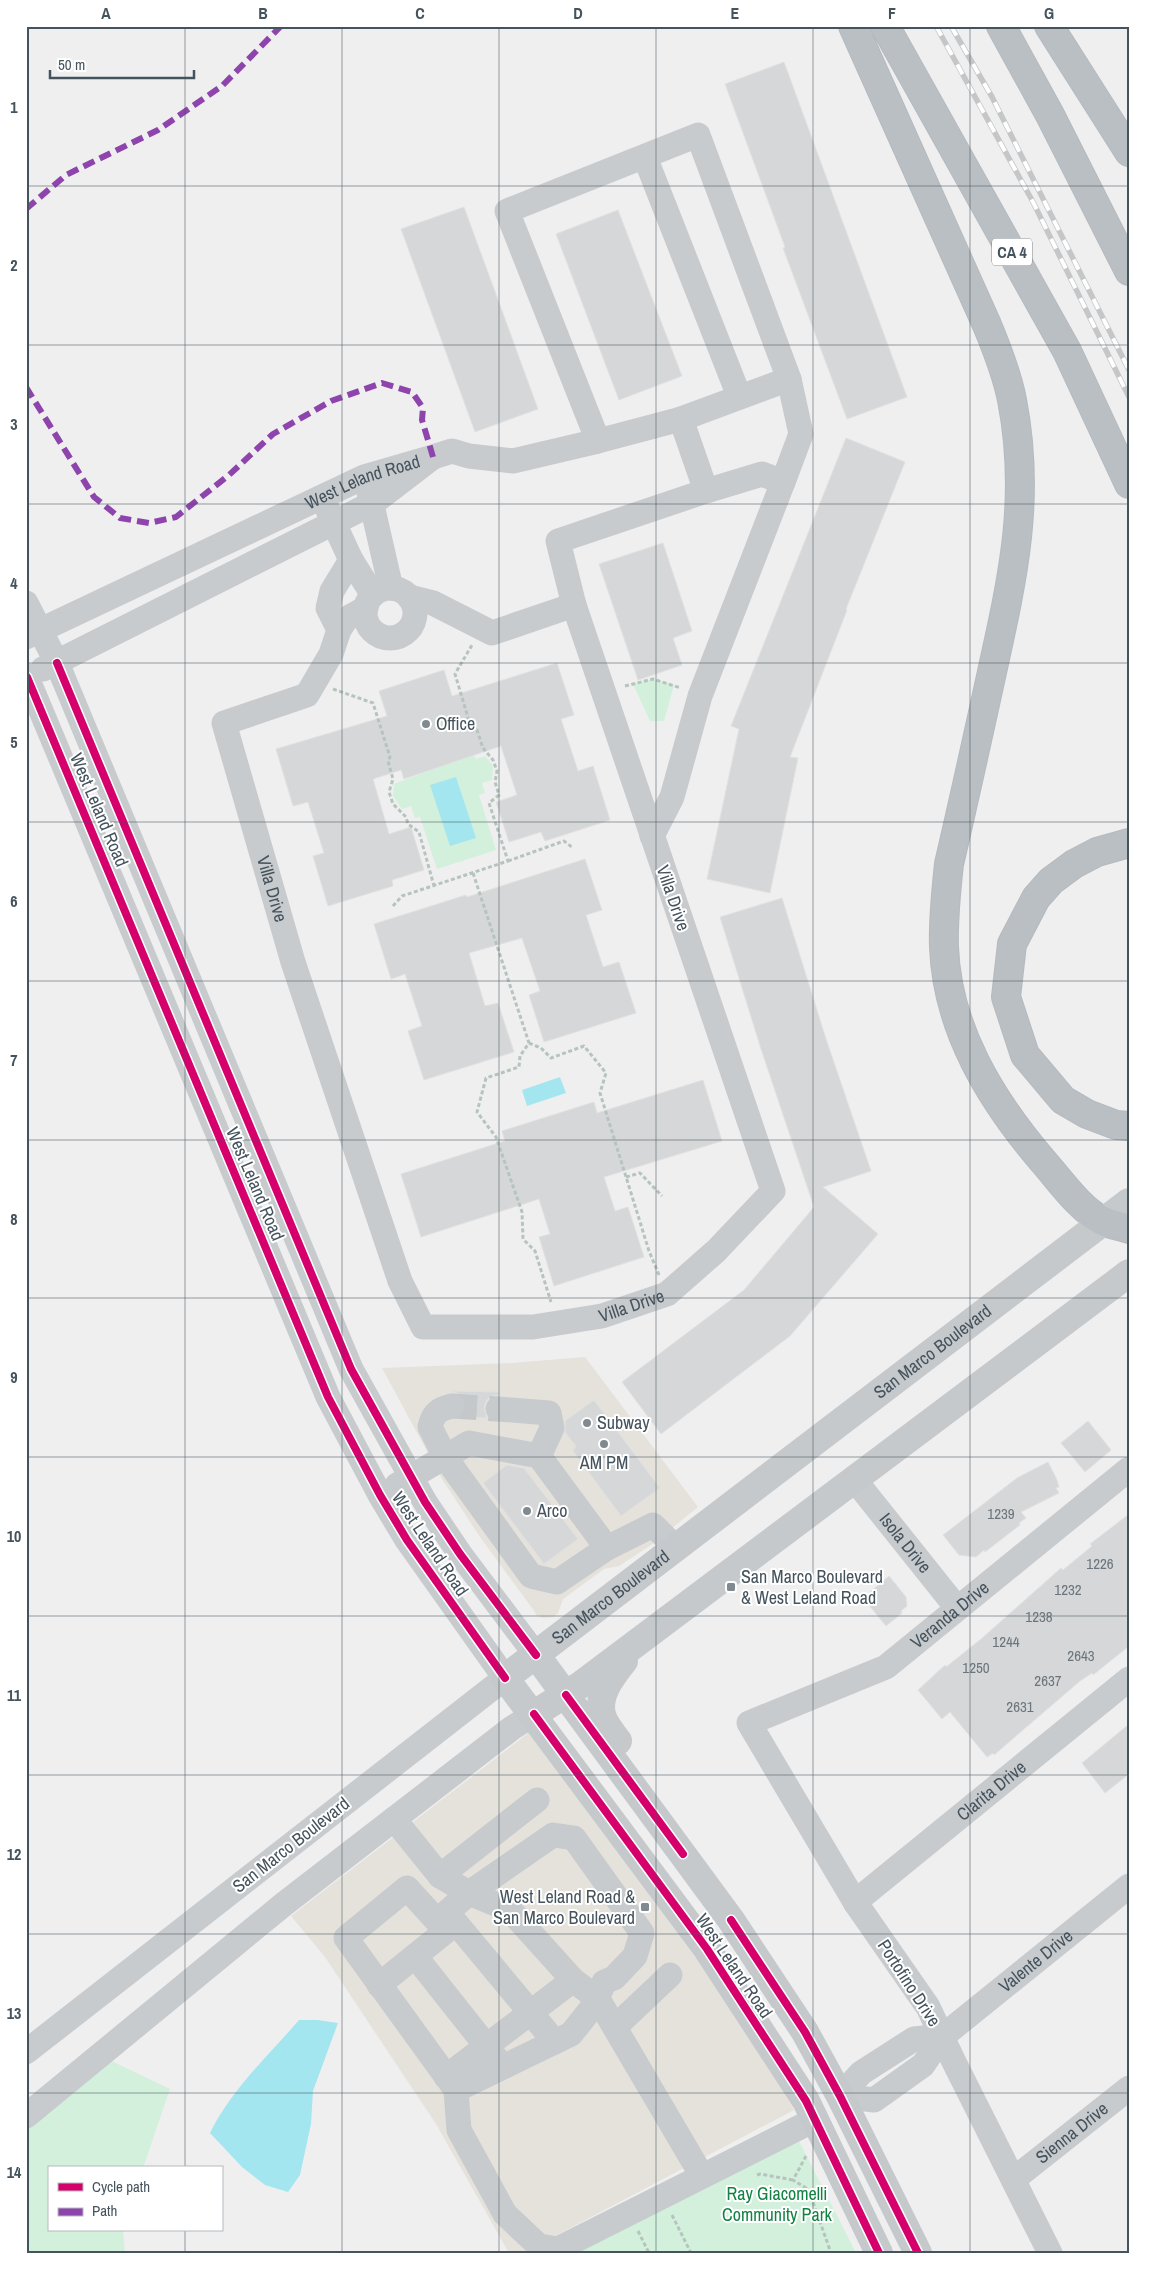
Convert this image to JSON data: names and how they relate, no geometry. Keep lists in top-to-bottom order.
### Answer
{
  "streets": {
    "highway": ["CA 4"],
    "main road": ["West Leland Road", "San Marco Boulevard"],
    "street": [
      "Villa Drive",
      "Isola Drive",
      "Veranda Drive",
      "Clarita Drive",
      "Valente Drive",
      "Portofino Drive",
      "Sienna Drive"
    ]
  },
  "crossings": [
    ["West Leland Road", "San Marco Boulevard"],
    ["West Leland Road", "Valente Drive"],
    ["Isola Drive", "Veranda Drive"],
    ["Veranda Drive", "Portofino Drive"],
    ["Clarita Drive", "Portofino Drive"],
    ["Valente Drive", "Portofino Drive"],
    ["Portofino Drive", "Sienna Drive"]
  ],
  "parks": ["Ray Giacomelli Community Park"],
  "places": {
    "other": [
      "Office",
      "Subway",
      "AM PM",
      "Arco"
    ],
    "transit": ["San Marco Boulevard & West Leland Road", "West Leland Road & San Marco Boulevard"]
  },
  "house_numbers": [
    "1239",
    "1226",
    "1232",
    "1238",
    "1244",
    "2643",
    "1250",
    "2637",
    "2631"
  ],
  "legend": ["Cycle path", "Path"],
  "scale_bar": "50 m",
  "grid": {
    "columns": [
      "A",
      "B",
      "C",
      "D",
      "E",
      "F",
      "G"
    ],
    "rows": [
      "1",
      "2",
      "3",
      "4",
      "5",
      "6",
      "7",
      "8",
      "9",
      "10",
      "11",
      "12",
      "13",
      "14"
    ]
  }
}
